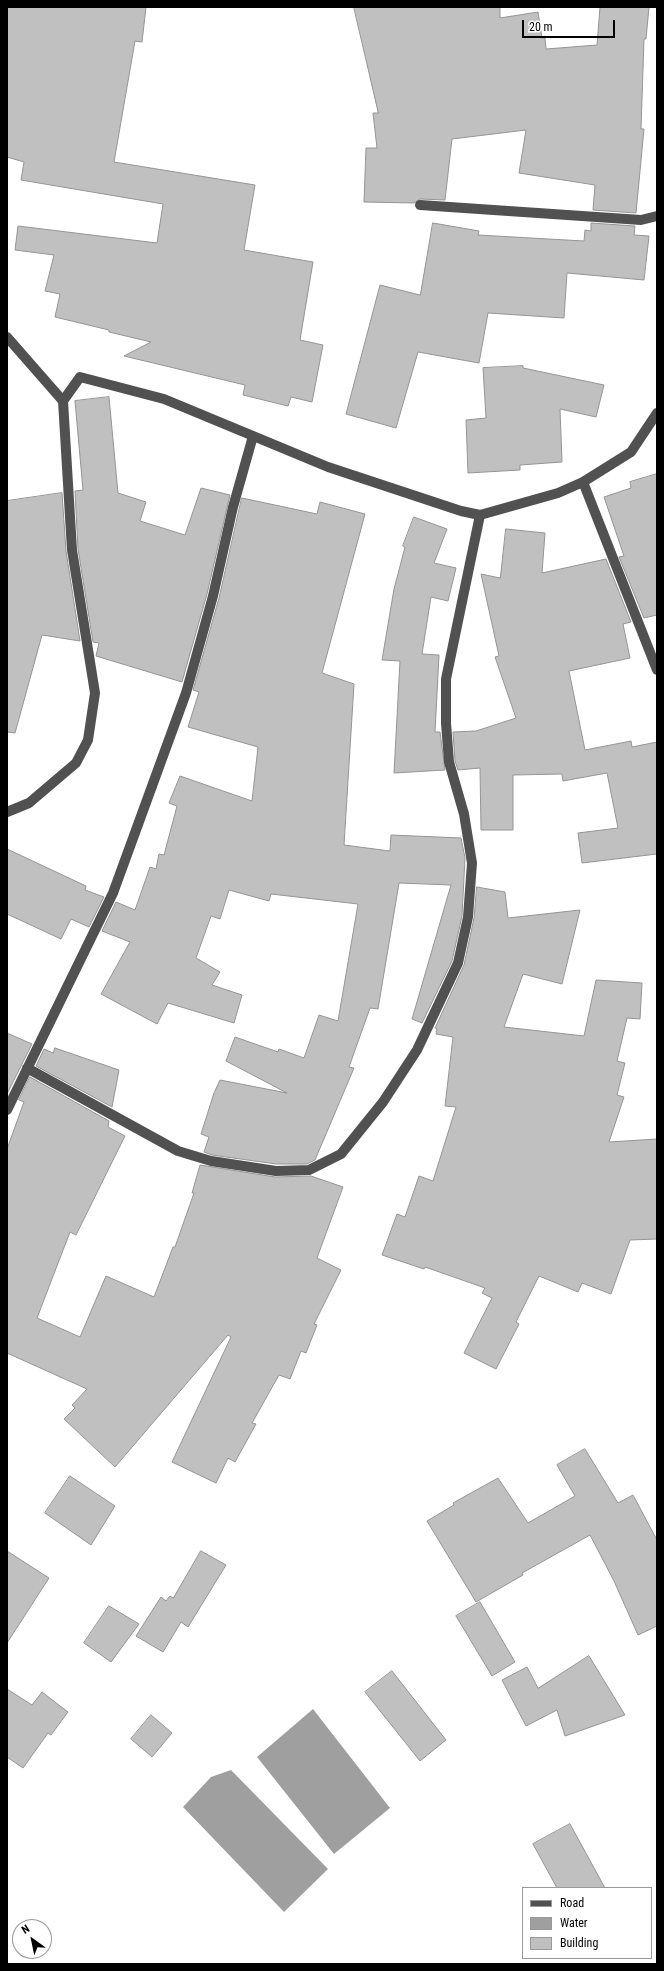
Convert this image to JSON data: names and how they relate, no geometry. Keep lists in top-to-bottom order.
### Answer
{
  "legend": ["Road", "Water", "Building"],
  "scale_bar": "20 m",
  "north": "top left"
}
